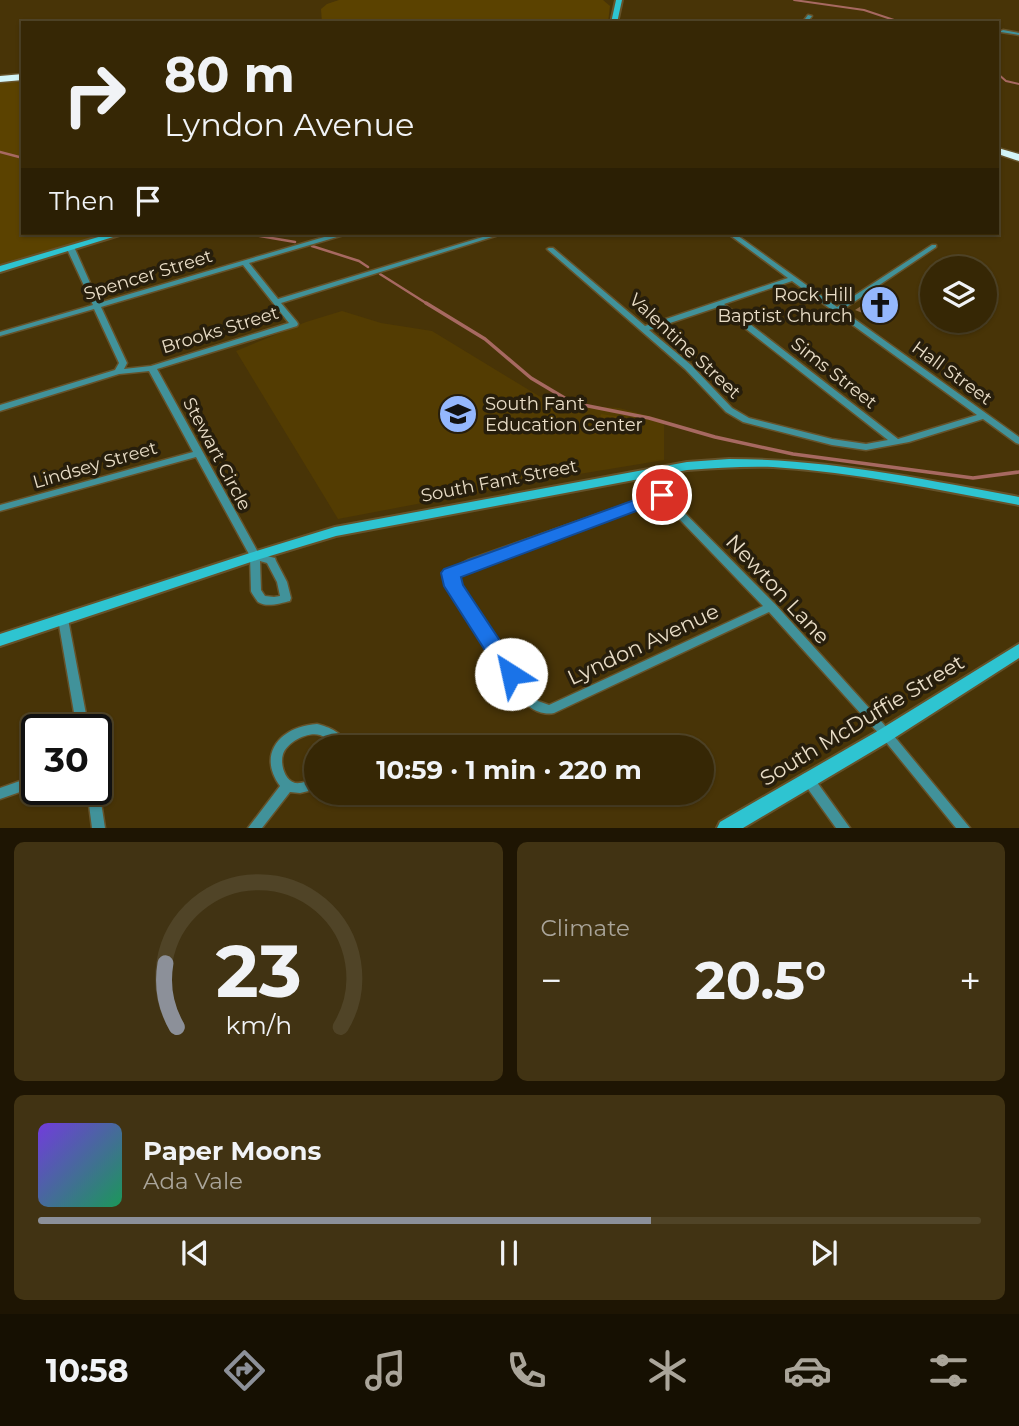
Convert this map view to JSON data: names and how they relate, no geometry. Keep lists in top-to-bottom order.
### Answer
{
  "streets": {
    "street": [
      "Spencer Street",
      "Brooks Street",
      "Valentine Street",
      "Sims Street",
      "Hall Street",
      "Stewart Circle",
      "Lindsey Street",
      "South Fant Street",
      "Newton Lane",
      "Lyndon Avenue",
      "South McDuffie Street"
    ]
  },
  "crossings": [
    ["Spencer Street", "Brooks Street"],
    ["Brooks Street", "Stewart Circle"],
    ["Valentine Street", "Sims Street"],
    ["Valentine Street", "Hall Street"],
    ["Stewart Circle", "Lindsey Street"],
    ["Stewart Circle", "South Fant Street"],
    ["South Fant Street", "Newton Lane"],
    ["Newton Lane", "Lyndon Avenue"],
    ["Newton Lane", "South McDuffie Street"]
  ],
  "places": {
    "church": ["Rock Hill Baptist Church"],
    "school or university": ["South Fant Education Center"]
  },
  "page": {
    "turn": ["80 m", "Lyndon Avenue"],
    "then": "Then",
    "limit": "30",
    "trip": "10:59 · 1 min · 220 m",
    "tile": "Climate",
    "heat": ["−", "20.5°", "+"],
    "song": ["Paper Moons", "Ada Vale"],
    "tabs": "10:58",
    "gauge": ["23", "km/h"]
  }
}
